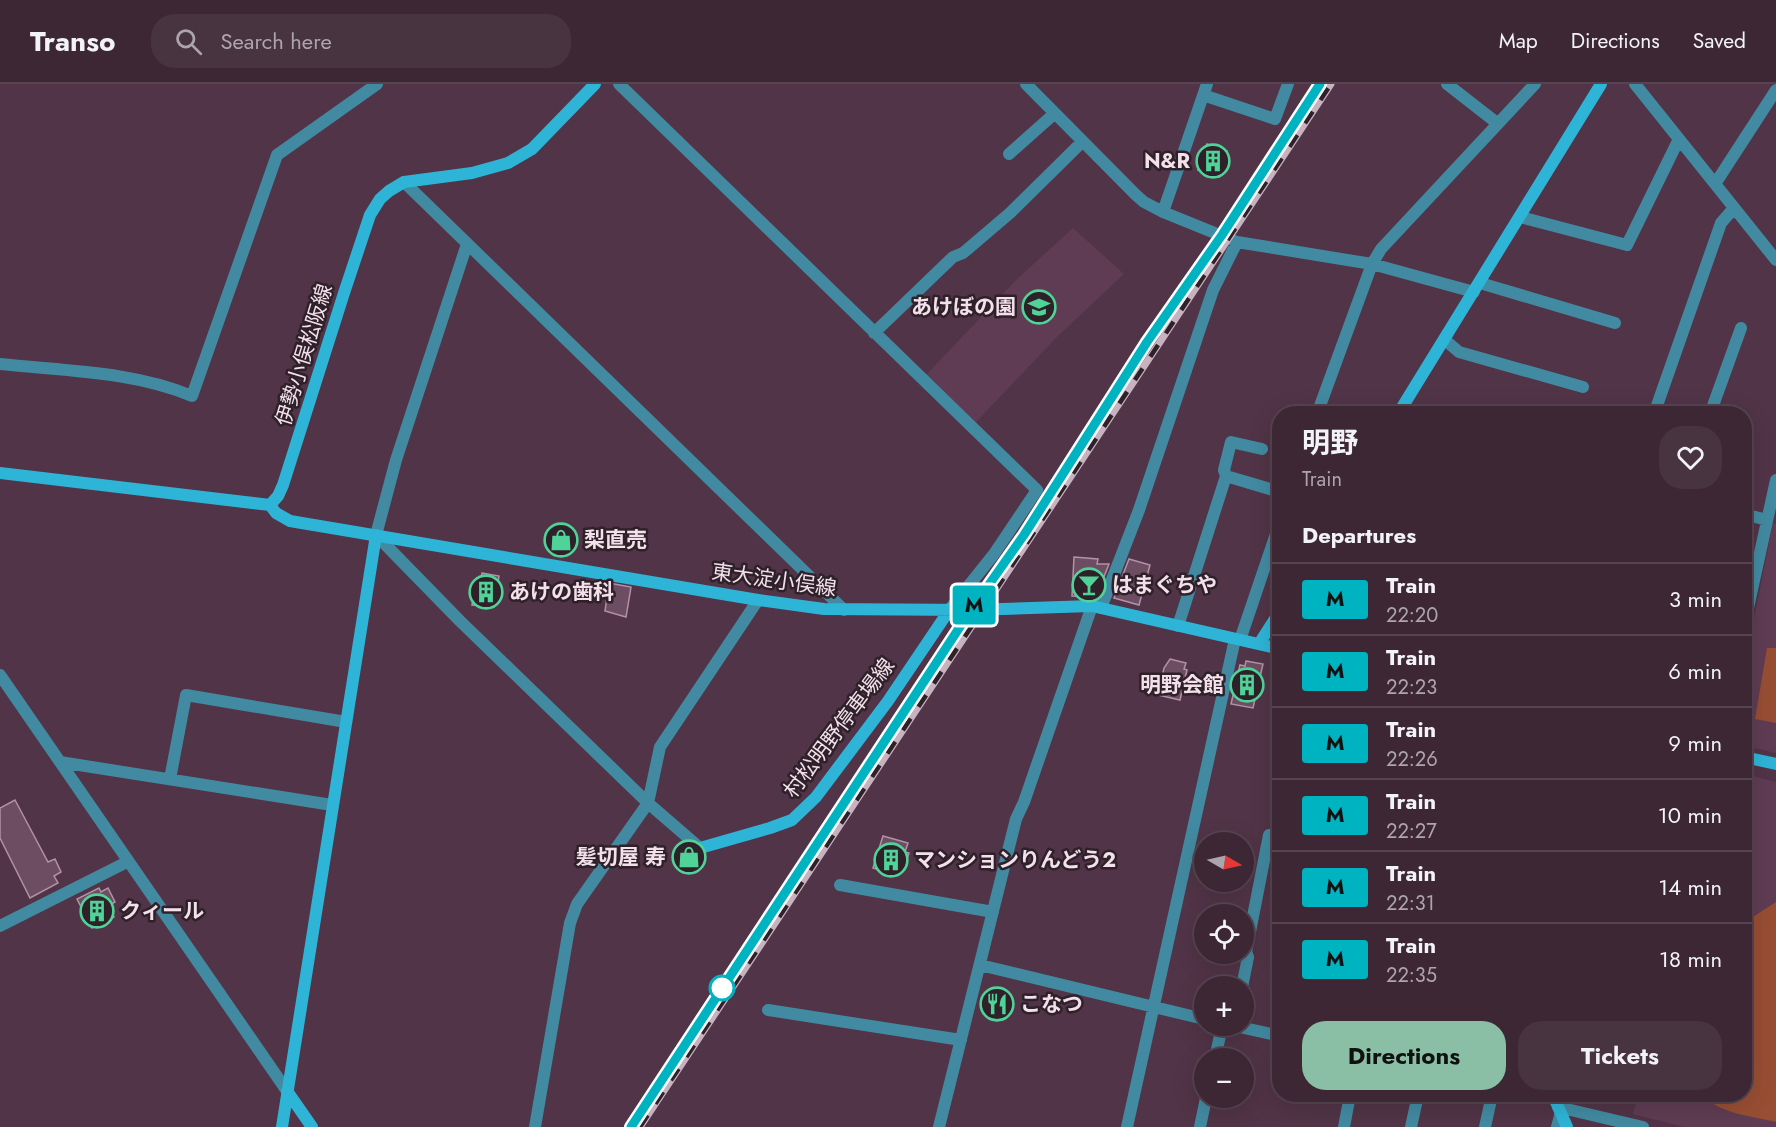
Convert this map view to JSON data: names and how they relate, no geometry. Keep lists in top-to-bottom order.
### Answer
{
  "streets": {
    "main road": ["伊勢小俣松阪線", "東大淀小俣線", "村松明野停車場線"]
  },
  "crossings": [
    ["伊勢小俣松阪線", "東大淀小俣線"],
    ["東大淀小俣線", "村松明野停車場線"]
  ],
  "places": {
    "building": [
      "N&R",
      "あけの歯科",
      "明野会館",
      "マンションりんどう2",
      "クィール"
    ],
    "school or university": ["あけぼの園"],
    "shop": ["梨直売", "髪切屋 寿"],
    "bar": ["はまぐちや"],
    "restaurant": ["こなつ"]
  },
  "north": "right",
  "page": {
    "header": "Transo",
    "search": "Search here",
    "nav": ["Map", "Directions", "Saved"],
    "on_map": "M",
    "heading": [
      ["明野", "Train"],
      "Departures"
    ],
    "list": [
      {
        "mark": "M",
        "name": "Train",
        "note": "22:20",
        "value": "3 min"
      },
      {
        "mark": "M",
        "name": "Train",
        "note": "22:23",
        "value": "6 min"
      },
      {
        "mark": "M",
        "name": "Train",
        "note": "22:26",
        "value": "9 min"
      },
      {
        "mark": "M",
        "name": "Train",
        "note": "22:27",
        "value": "10 min"
      },
      {
        "mark": "M",
        "name": "Train",
        "note": "22:31",
        "value": "14 min"
      },
      {
        "mark": "M",
        "name": "Train",
        "note": "22:35",
        "value": "18 min"
      }
    ],
    "map_buttons": ["+", "−"],
    "buttons": ["Directions", "Tickets"]
  }
}
